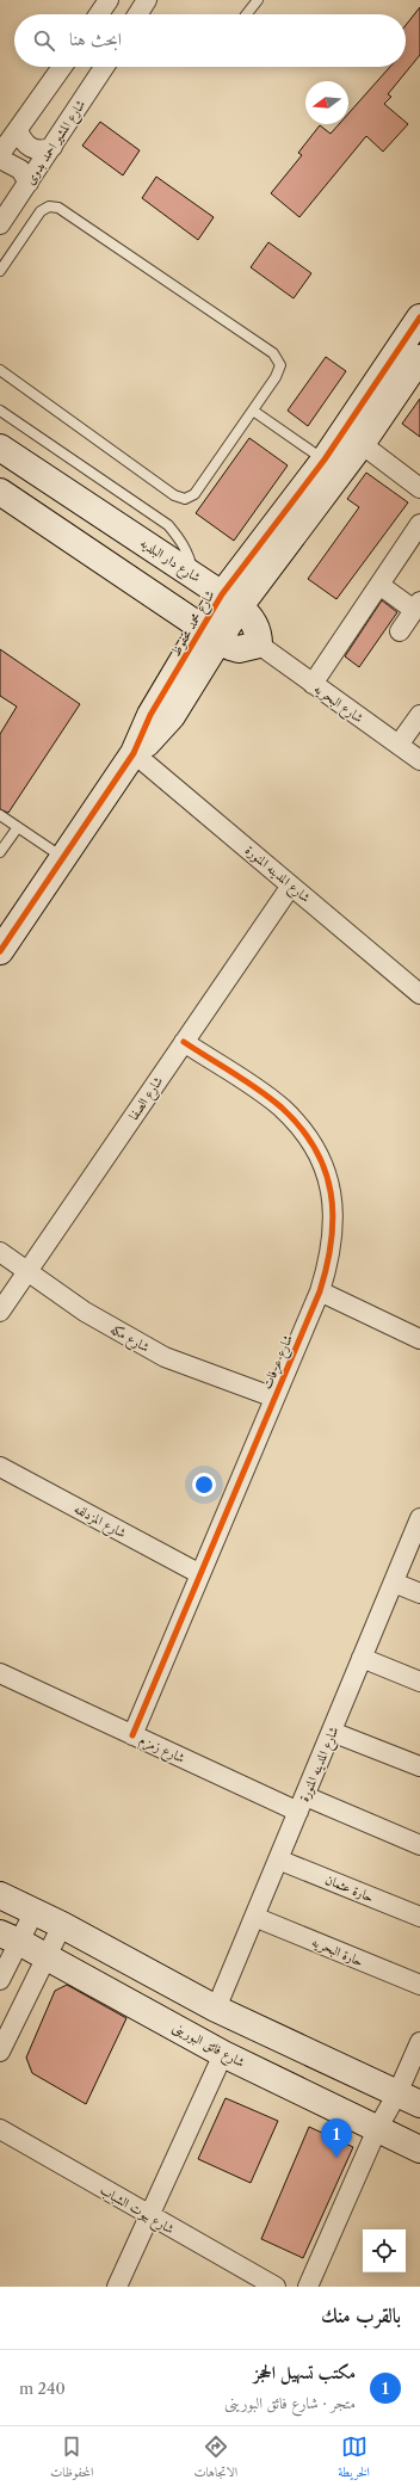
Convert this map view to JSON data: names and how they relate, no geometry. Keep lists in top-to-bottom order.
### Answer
{
  "streets": {
    "street": [
      "شارع المشير احمد بدوى",
      "شارع دار البلديه",
      "شارع محمد محفوظ",
      "شارع البحريه",
      "شارع المدينه المنورة",
      "شارع الصفا",
      "شارع مكه",
      "شارع عرفات",
      "شارع المزدلفه",
      "شارع زمزم",
      "حارة عثمان",
      "حارة البحريه",
      "شارع فائق البورينى",
      "شارع بيوت الشباب"
    ]
  },
  "crossings": [
    ["شارع دار البلديه", "شارع محمد محفوظ"],
    ["شارع دار البلديه", "شارع البحريه"],
    ["شارع محمد محفوظ", "شارع المدينه المنورة"],
    ["شارع المدينه المنورة", "شارع الصفا"],
    ["شارع المدينه المنورة", "شارع زمزم"],
    ["شارع المدينه المنورة", "حارة عثمان"],
    ["شارع المدينه المنورة", "حارة البحريه"],
    ["شارع الصفا", "شارع مكه"],
    ["شارع الصفا", "شارع عرفات"],
    ["شارع مكه", "شارع عرفات"],
    ["شارع عرفات", "شارع المزدلفه"],
    ["شارع عرفات", "شارع زمزم"]
  ],
  "north": "left",
  "page": {
    "search": "ابحث هنا",
    "pins": "1",
    "heading": "بالقرب منك",
    "list": [
      {
        "mark": "1",
        "name": "مكتب تسهيل الحجز",
        "note": "متجر · شارع فائق البورينى",
        "value": "240 m"
      }
    ],
    "nav": ["الخريطة", "الاتجاهات", "المحفوظات"]
  }
}
